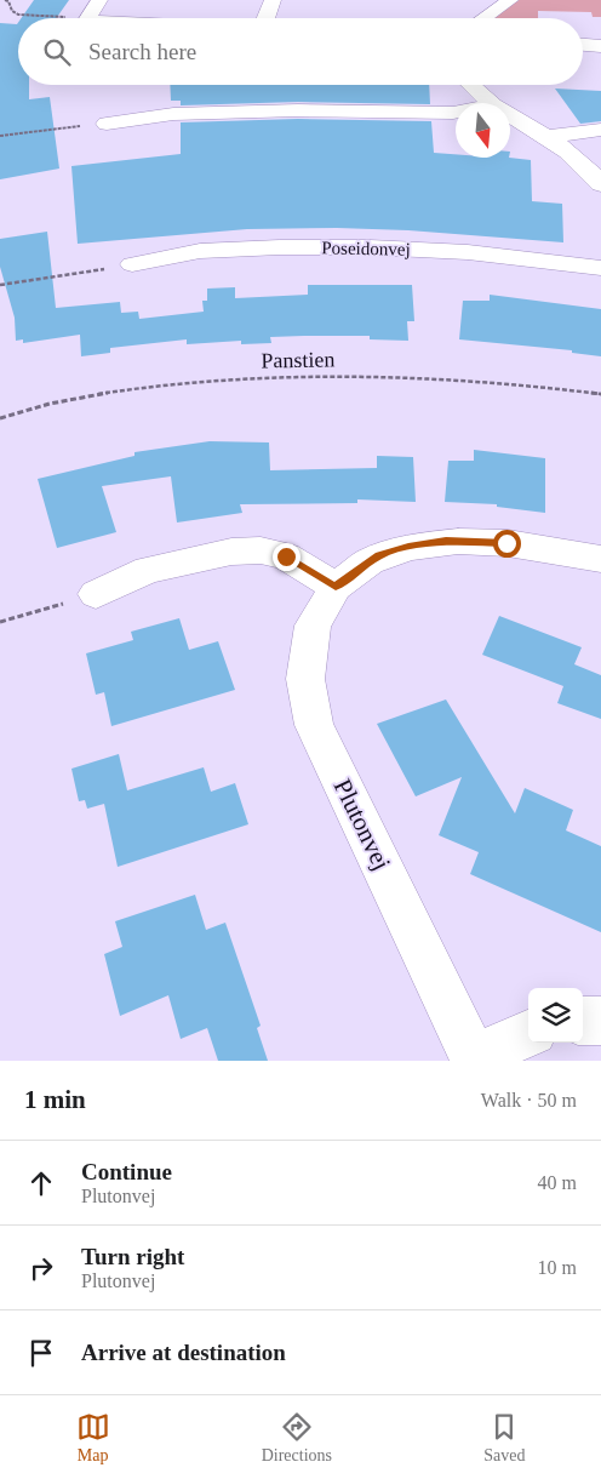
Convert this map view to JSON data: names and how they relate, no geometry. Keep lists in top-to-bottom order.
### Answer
{
  "streets": {
    "street": ["Poseidonvej", "Plutonvej"],
    "path": ["Panstien"]
  },
  "north": "bottom",
  "page": {
    "search": "Search here",
    "heading": ["1 min", "Walk · 50 m"],
    "list": [
      ["Continue", "Plutonvej", "40 m"],
      ["Turn right", "Plutonvej", "10 m"],
      "Arrive at destination"
    ],
    "nav": ["Map", "Directions", "Saved"]
  }
}
